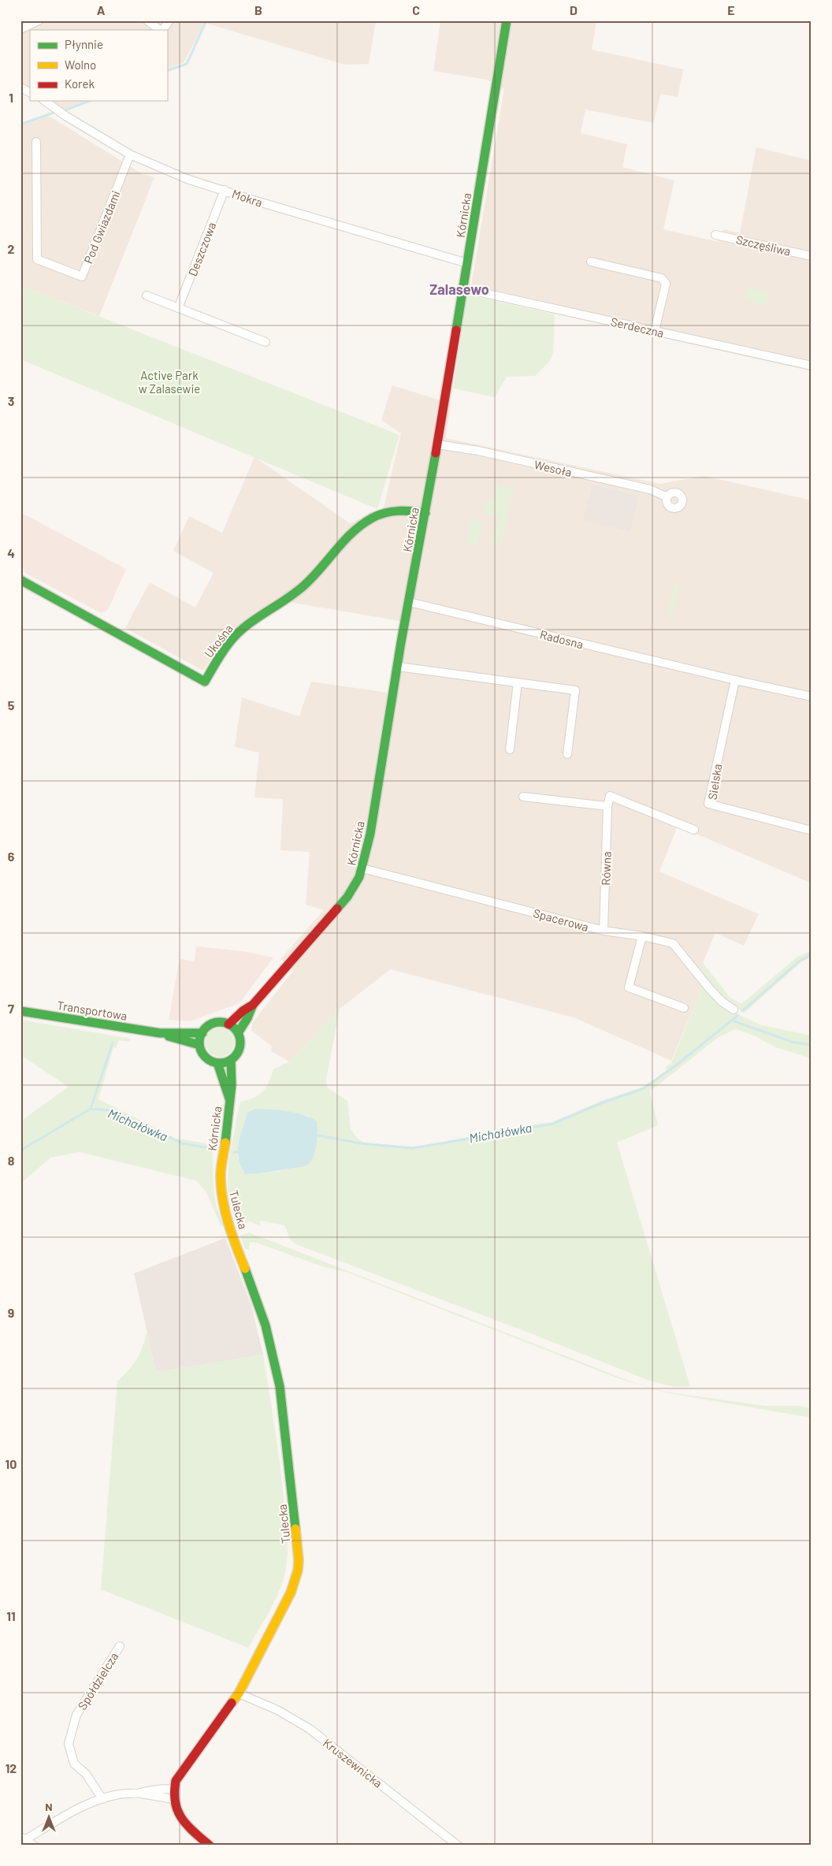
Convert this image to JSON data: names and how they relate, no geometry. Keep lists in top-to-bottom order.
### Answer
{
  "streets": {
    "street": [
      "Mokra",
      "Kórnicka",
      "Pod Gwiazdami",
      "Szczęśliwa",
      "Deszczowa",
      "Serdeczna",
      "Wesoła",
      "Radosna",
      "Ukośna",
      "Sielska",
      "Równa",
      "Spacerowa",
      "Transportowa",
      "Tulecka",
      "Spółdzielcza",
      "Kruszewnicka"
    ]
  },
  "crossings": [
    ["Mokra", "Kórnicka"],
    ["Mokra", "Pod Gwiazdami"],
    ["Mokra", "Deszczowa"],
    ["Kórnicka", "Serdeczna"],
    ["Kórnicka", "Wesoła"],
    ["Kórnicka", "Radosna"],
    ["Kórnicka", "Ukośna"],
    ["Kórnicka", "Spacerowa"],
    ["Kórnicka", "Transportowa"],
    ["Kórnicka", "Tulecka"],
    ["Radosna", "Sielska"],
    ["Równa", "Spacerowa"],
    ["Tulecka", "Kruszewnicka"]
  ],
  "districts": ["Zalasewo"],
  "water": ["Michałówka"],
  "parks": ["Active Park w Zalasewie"],
  "legend": ["Płynnie", "Wolno", "Korek"],
  "north": "top",
  "grid": {
    "columns": [
      "A",
      "B",
      "C",
      "D",
      "E"
    ],
    "rows": [
      "1",
      "2",
      "3",
      "4",
      "5",
      "6",
      "7",
      "8",
      "9",
      "10",
      "11",
      "12"
    ]
  }
}
